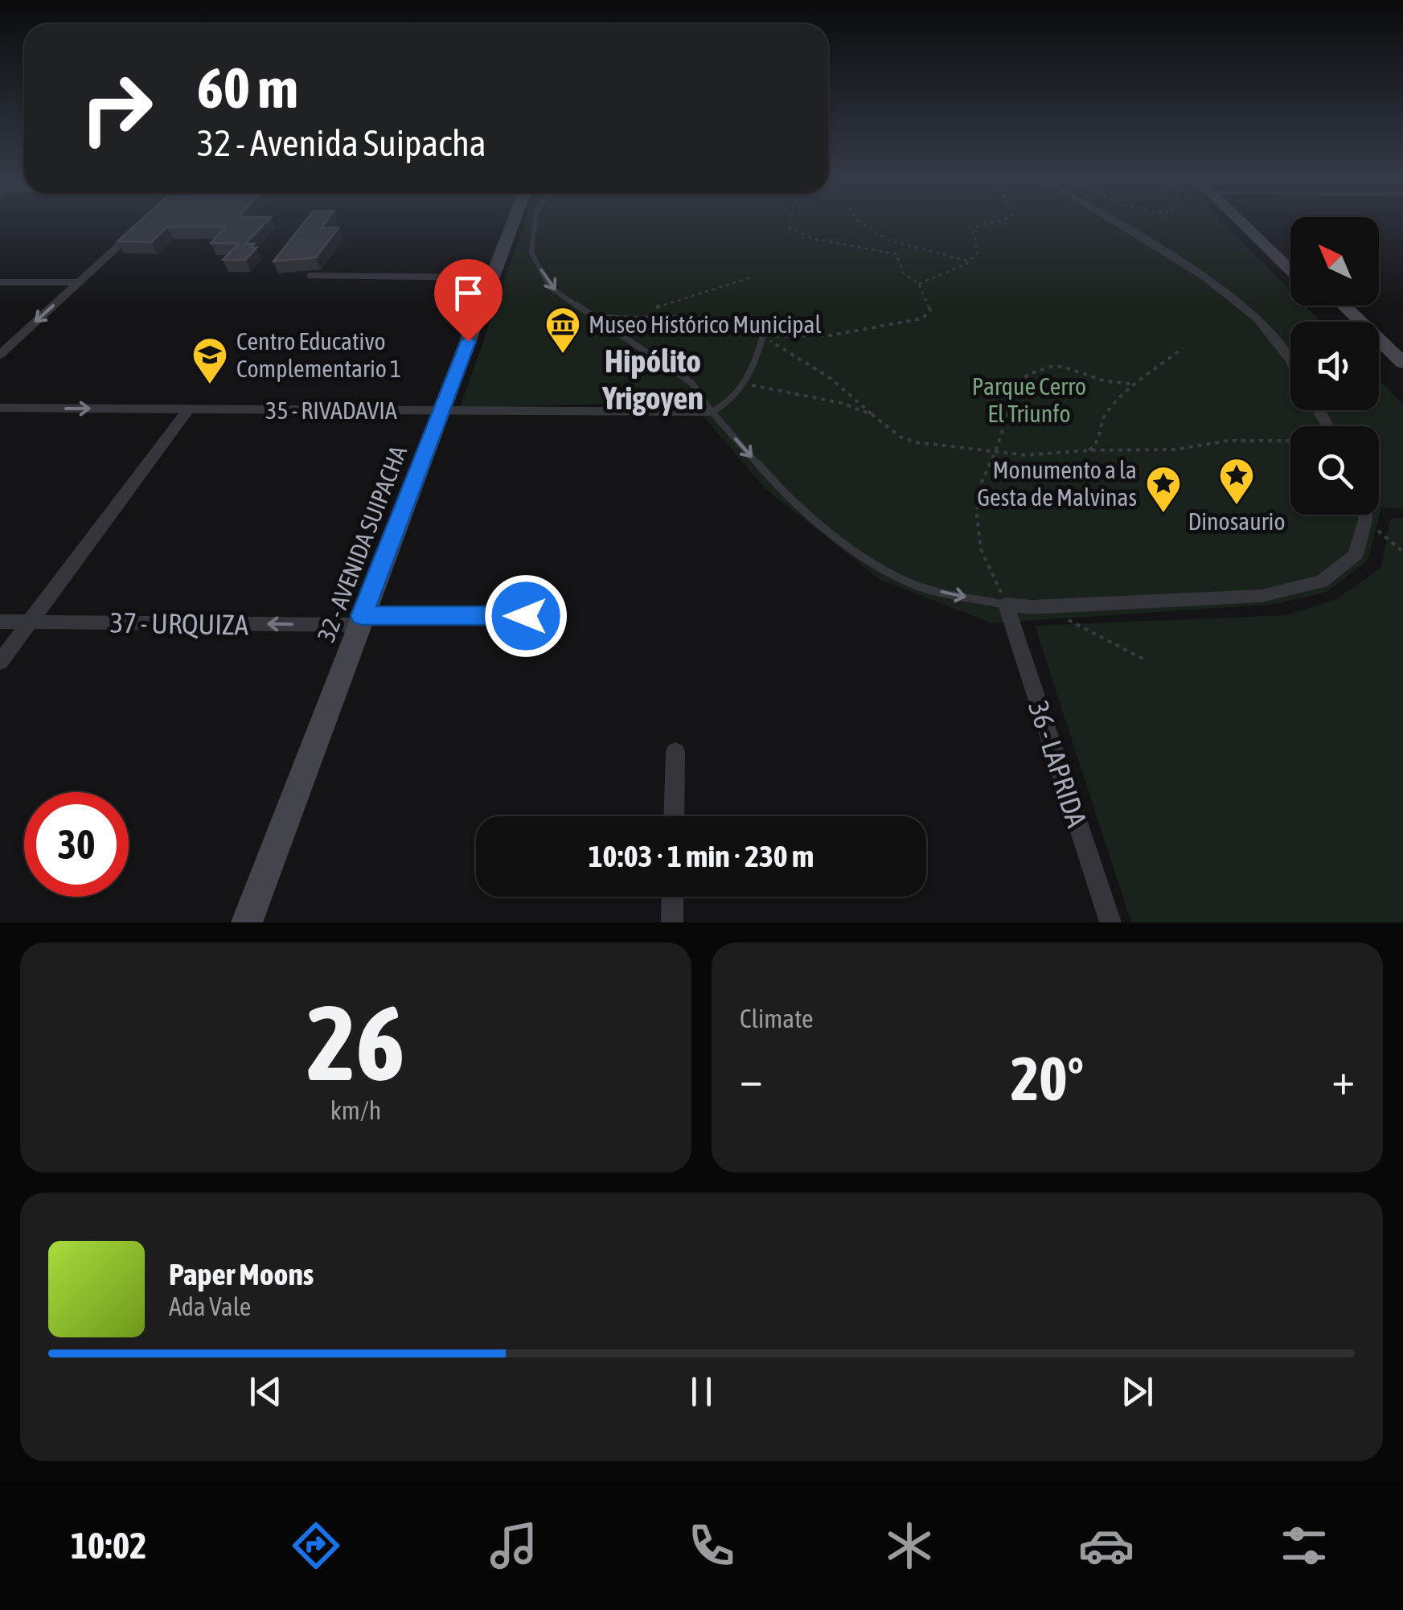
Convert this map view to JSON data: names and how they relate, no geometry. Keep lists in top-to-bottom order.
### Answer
{
  "streets": {
    "street": [
      "35 - RIVADAVIA",
      "32 - AVENIDA SUIPACHA",
      "37 - URQUIZA",
      "36 - LAPRIDA"
    ]
  },
  "crossings": [
    ["35 - RIVADAVIA", "32 - AVENIDA SUIPACHA"],
    ["32 - AVENIDA SUIPACHA", "37 - URQUIZA"]
  ],
  "one_way": ["37 - URQUIZA"],
  "districts": ["Hipólito Yrigoyen"],
  "parks": ["Parque Cerro El Triunfo"],
  "places": {
    "museum": ["Museo Histórico Municipal"],
    "school or university": ["Centro Educativo Complementario 1"],
    "place": ["Dinosaurio", "Monumento a la Gesta de Malvinas"]
  },
  "north": "top left",
  "page": {
    "turn": ["60 m", "32 - Avenida Suipacha"],
    "limit": "30",
    "trip": "10:03 · 1 min · 230 m",
    "tile": [
      ["26", "km/h"],
      "Climate"
    ],
    "heat": ["−", "20°", "+"],
    "song": ["Paper Moons", "Ada Vale"],
    "tabs": "10:02"
  }
}
